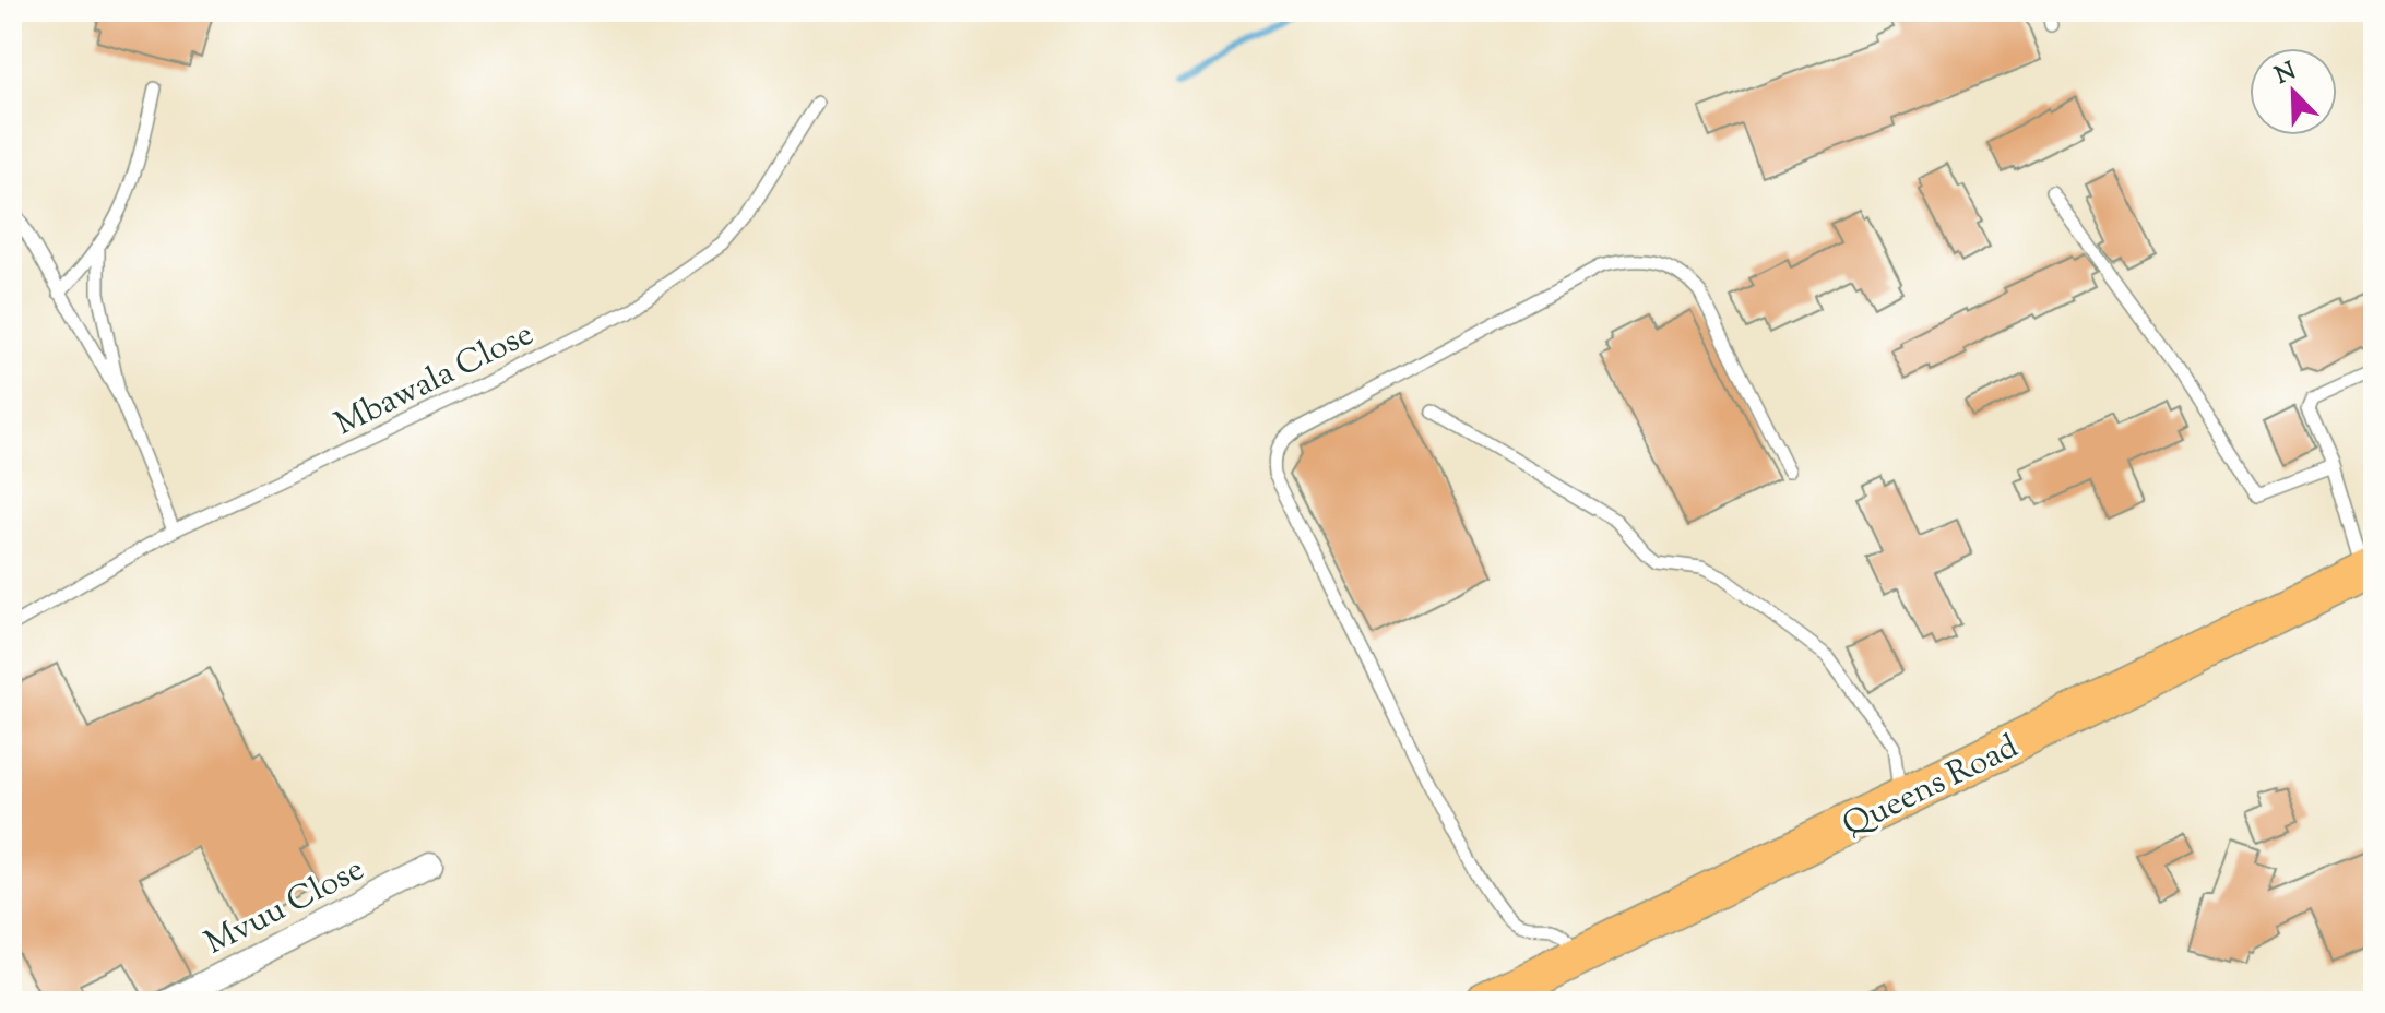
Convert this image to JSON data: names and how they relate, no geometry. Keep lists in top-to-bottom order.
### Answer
{
  "streets": {
    "highway": ["Queens Road"],
    "street": ["Mvuu Close"],
    "lane": ["Mbawala Close"]
  },
  "north": "top left"
}
